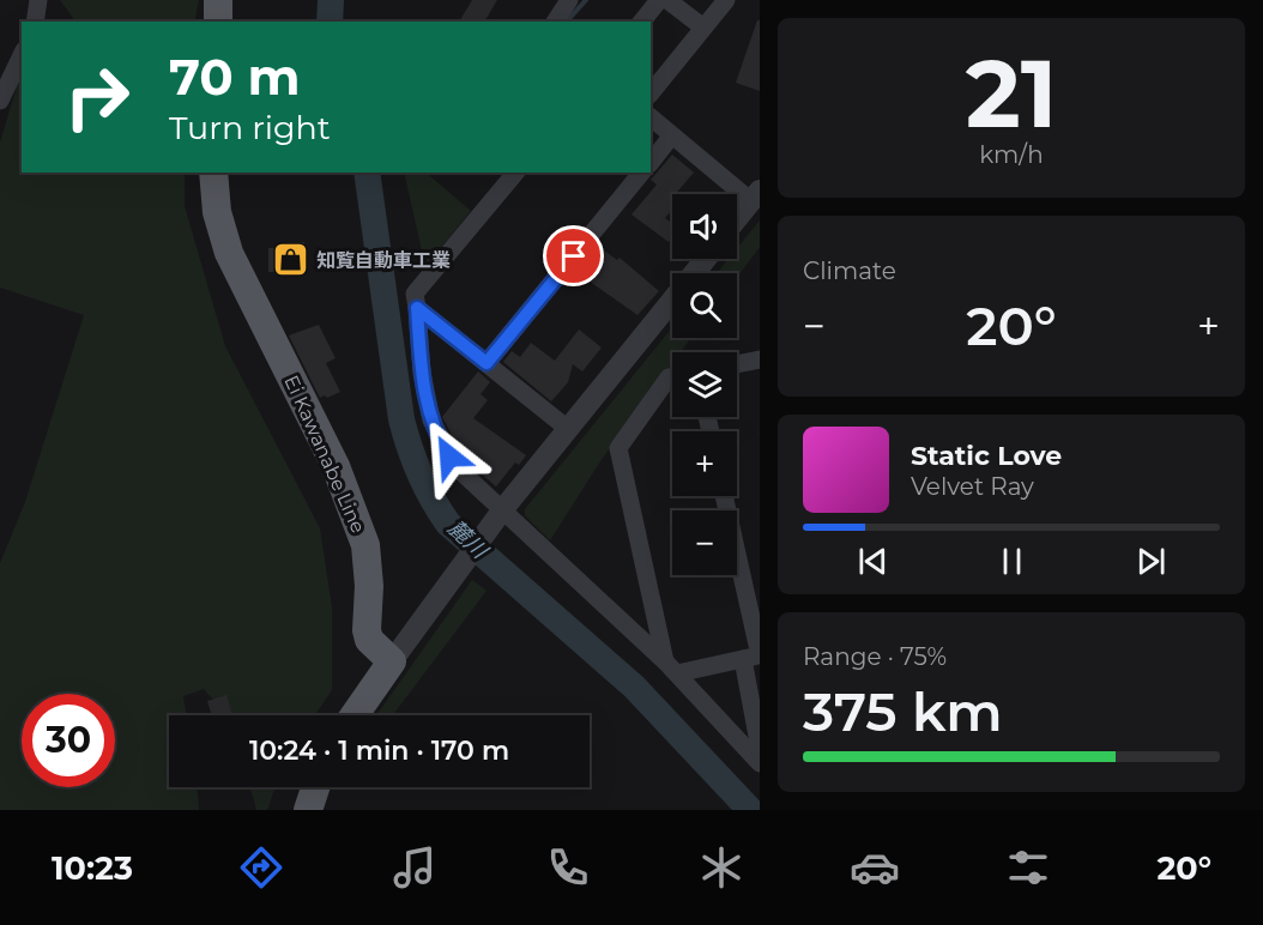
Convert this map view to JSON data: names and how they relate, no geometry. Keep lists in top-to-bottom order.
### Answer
{
  "streets": {
    "main road": ["Ei Kawanabe Line"]
  },
  "water": ["麓川"],
  "places": {
    "shop": ["知覧自動車工業"]
  },
  "page": {
    "tile": [
      ["21", "km/h"],
      "Climate",
      ["Range · 75%", "375 km"]
    ],
    "turn": ["70 m", "Turn right"],
    "map_buttons": ["+", "−"],
    "heat": ["−", "20°", "+"],
    "song": ["Static Love", "Velvet Ray"],
    "limit": "30",
    "trip": "10:24 · 1 min · 170 m",
    "tabs": ["10:23", "20°"]
  }
}
